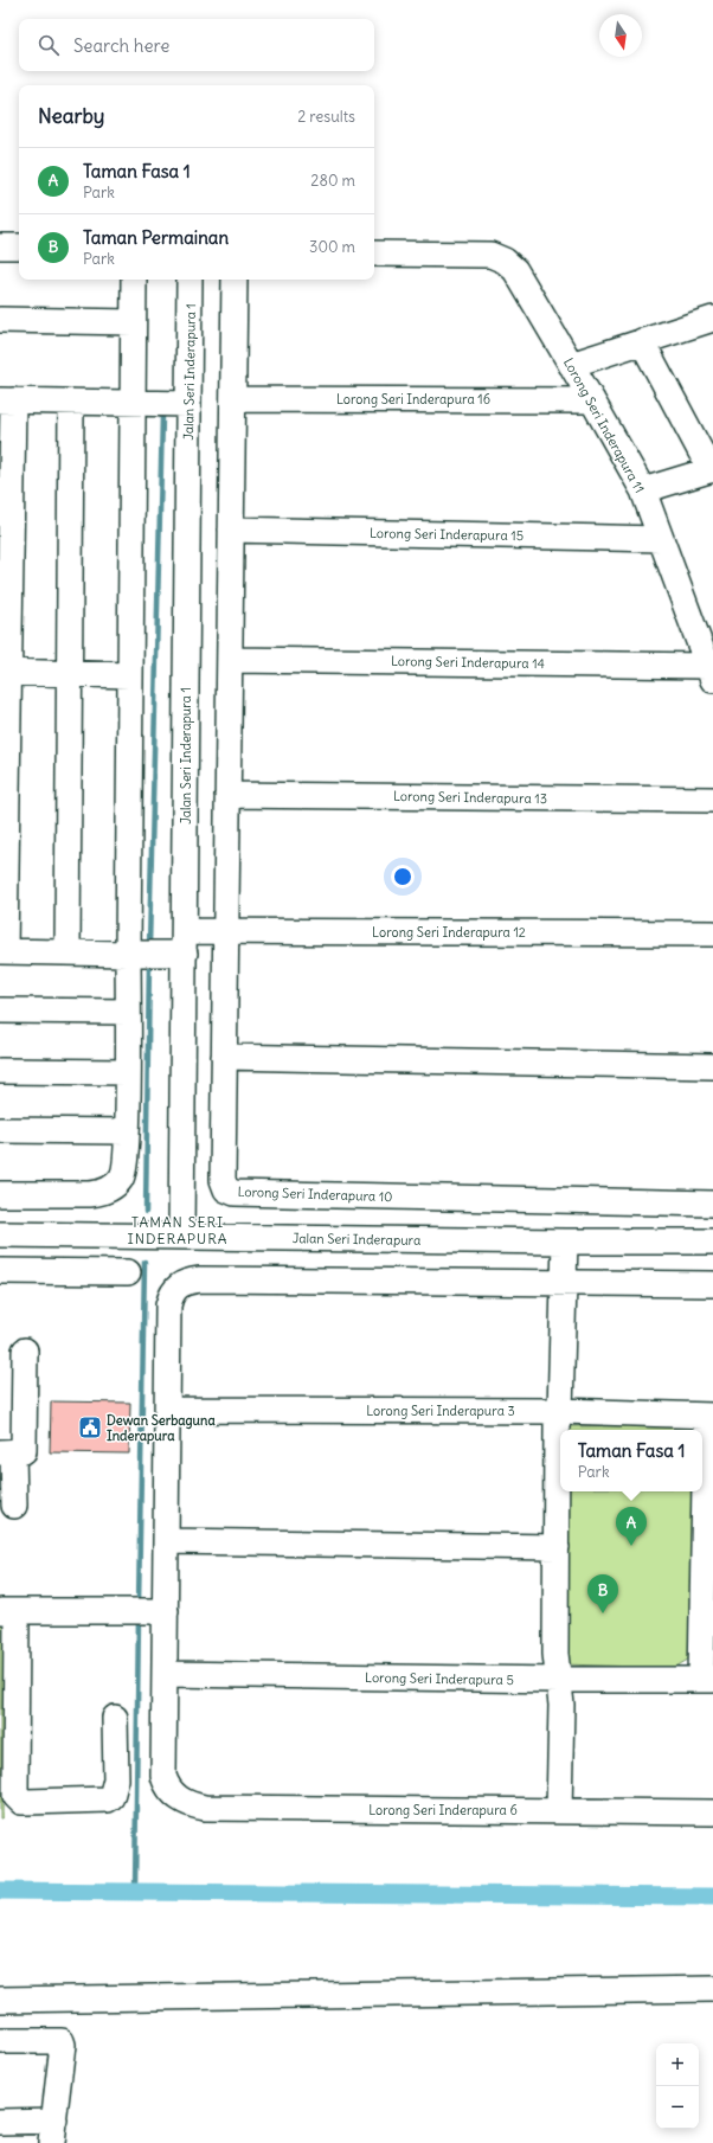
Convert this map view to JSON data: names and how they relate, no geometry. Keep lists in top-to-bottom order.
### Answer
{
  "streets": {
    "street": [
      "Jalan Seri Inderapura 1",
      "Lorong Seri Inderapura 16",
      "Lorong Seri Inderapura 11",
      "Lorong Seri Inderapura 15",
      "Lorong Seri Inderapura 14",
      "Lorong Seri Inderapura 13",
      "Lorong Seri Inderapura 12",
      "Lorong Seri Inderapura 10",
      "Jalan Seri Inderapura",
      "Lorong Seri Inderapura 3",
      "Lorong Seri Inderapura 5",
      "Lorong Seri Inderapura 6"
    ]
  },
  "crossings": [
    ["Jalan Seri Inderapura 1", "Lorong Seri Inderapura 12"],
    ["Jalan Seri Inderapura 1", "Jalan Seri Inderapura"],
    ["Lorong Seri Inderapura 16", "Lorong Seri Inderapura 11"],
    ["Lorong Seri Inderapura 16", "Lorong Seri Inderapura 10"],
    ["Lorong Seri Inderapura 11", "Lorong Seri Inderapura 15"],
    ["Lorong Seri Inderapura 11", "Lorong Seri Inderapura 14"],
    ["Lorong Seri Inderapura 15", "Lorong Seri Inderapura 10"],
    ["Lorong Seri Inderapura 14", "Lorong Seri Inderapura 10"],
    ["Lorong Seri Inderapura 13", "Lorong Seri Inderapura 10"],
    ["Lorong Seri Inderapura 12", "Lorong Seri Inderapura 10"],
    ["Lorong Seri Inderapura 5", "Lorong Seri Inderapura 6"]
  ],
  "districts": ["TAMAN SERI INDERAPURA"],
  "places": {
    "public building": ["Dewan Serbaguna Inderapura"]
  },
  "north": "bottom",
  "page": {
    "search": "Search here",
    "heading": ["Nearby", "2 results"],
    "list": [
      {
        "mark": "A",
        "name": "Taman Fasa 1",
        "note": "Park",
        "value": "280 m"
      },
      {
        "mark": "B",
        "name": "Taman Permainan",
        "note": "Park",
        "value": "300 m"
      }
    ],
    "popup": ["Taman Fasa 1", "Park"],
    "pins": ["A", "B"],
    "map_buttons": ["+", "−"]
  }
}
